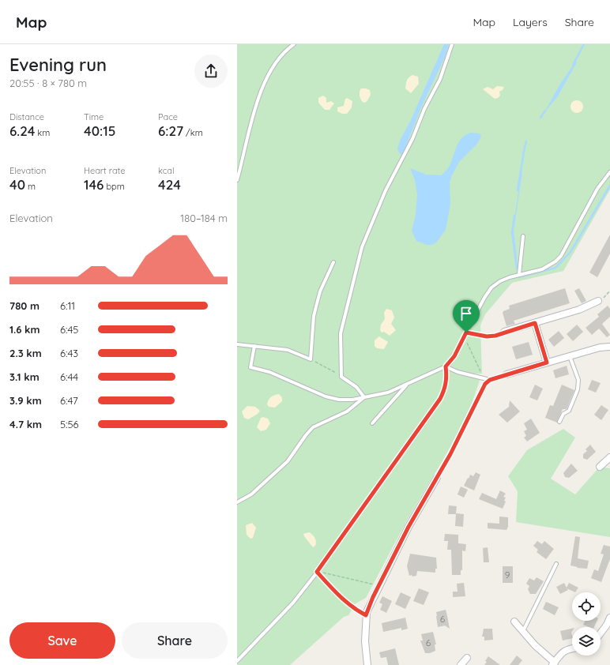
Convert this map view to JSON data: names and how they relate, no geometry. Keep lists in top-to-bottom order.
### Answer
{
  "house_numbers": ["9", "6", "6"],
  "page": {
    "header": "Map",
    "nav": ["Map", "Layers", "Share"],
    "heading": ["Evening run", "20:55 · 8 × 780 m"],
    "stats": [
      ["Distance", "6.24 km"],
      ["Time", "40:15"],
      ["Pace", "6:27 /km"],
      ["Elevation", "40 m"],
      ["Heart rate", "146 bpm"],
      ["kcal", "424"]
    ],
    "chart": ["Elevation", "180–184 m"],
    "list": [
      {
        "name": "780 m",
        "note": "6:11"
      },
      {
        "name": "1.6 km",
        "note": "6:45"
      },
      {
        "name": "2.3 km",
        "note": "6:43"
      },
      {
        "name": "3.1 km",
        "note": "6:44"
      },
      {
        "name": "3.9 km",
        "note": "6:47"
      },
      {
        "name": "4.7 km",
        "note": "5:56"
      }
    ],
    "buttons": ["Save", "Share"]
  }
}
